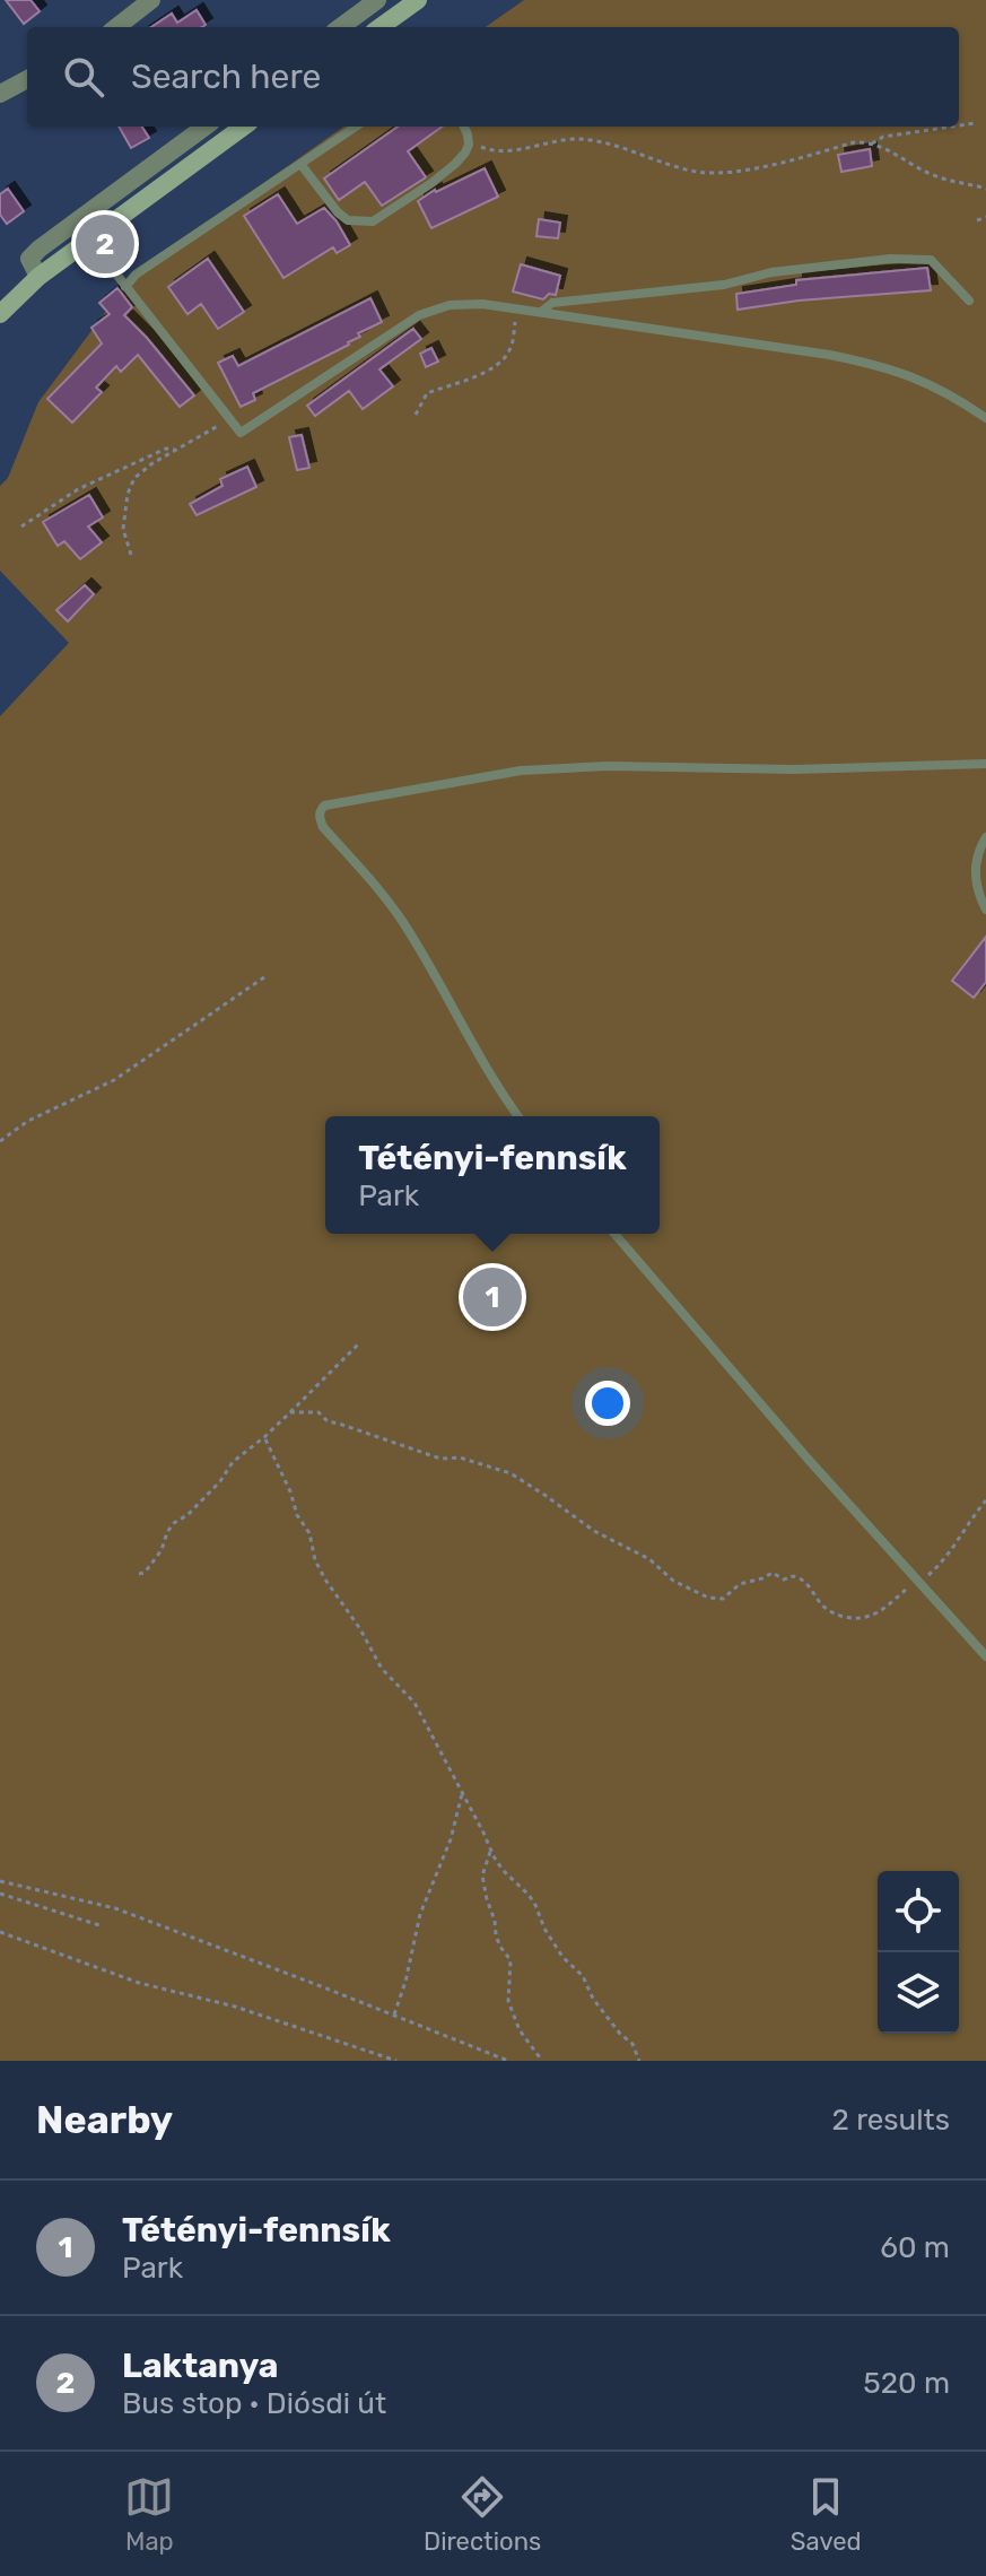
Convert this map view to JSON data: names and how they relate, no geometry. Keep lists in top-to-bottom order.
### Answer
{
  "page": {
    "search": "Search here",
    "pins": ["2", "1"],
    "popup": ["Tétényi-fennsík", "Park"],
    "heading": ["Nearby", "2 results"],
    "list": [
      {
        "mark": "1",
        "name": "Tétényi-fennsík",
        "note": "Park",
        "value": "60 m"
      },
      {
        "mark": "2",
        "name": "Laktanya",
        "note": "Bus stop · Diósdi út",
        "value": "520 m"
      }
    ],
    "nav": ["Map", "Directions", "Saved"]
  }
}
